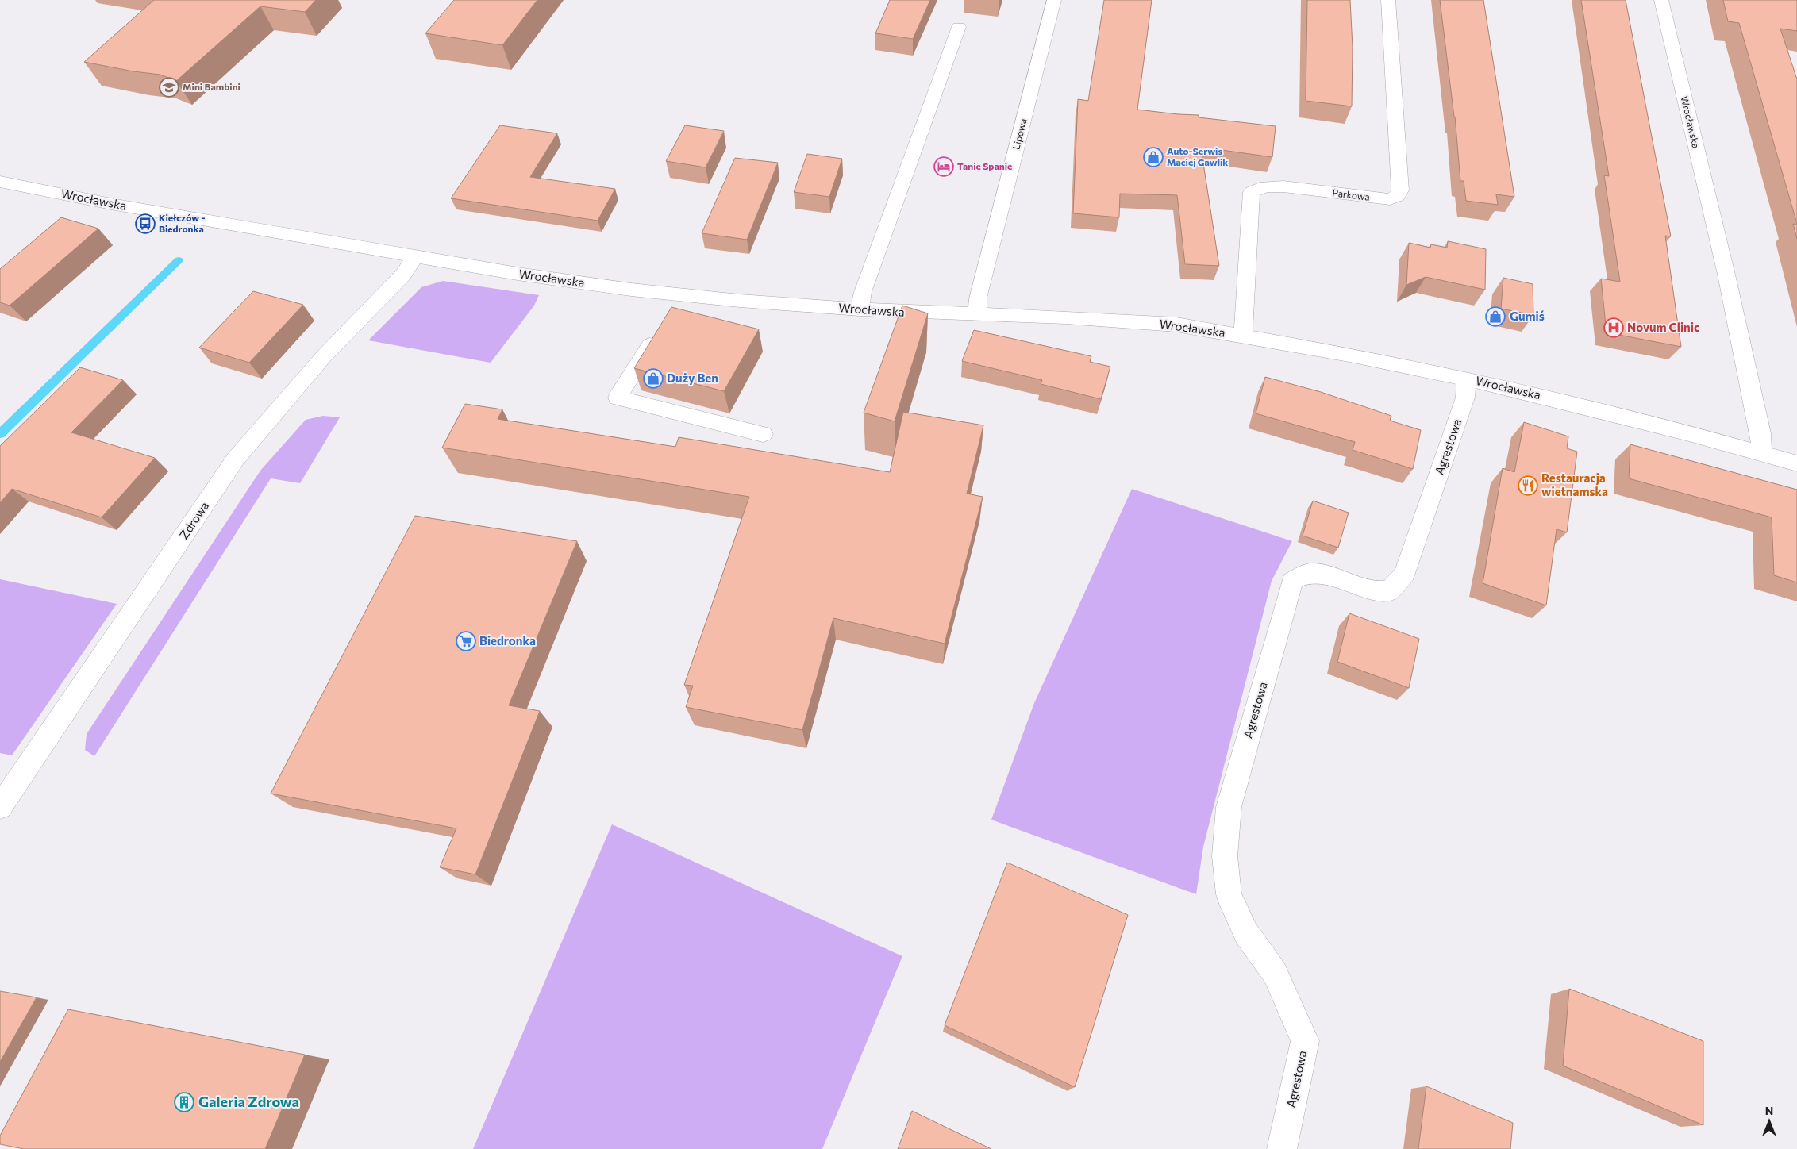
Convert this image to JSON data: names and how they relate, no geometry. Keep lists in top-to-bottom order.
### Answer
{
  "streets": {
    "street": [
      "Wrocławska",
      "Lipowa",
      "Parkowa",
      "Agrestowa",
      "Zdrowa"
    ]
  },
  "crossings": [
    ["Wrocławska", "Lipowa"],
    ["Wrocławska", "Parkowa"],
    ["Wrocławska", "Agrestowa"],
    ["Wrocławska", "Zdrowa"]
  ],
  "places": {
    "school or university": ["Mini Bambini"],
    "shop": ["Auto-Serwis Maciej Gawlik", "Gumiś", "Duży Ben"],
    "hotel": ["Tanie Spanie"],
    "bus stop": ["Kiełczów - Biedronka"],
    "hospital": ["Novum Clinic"],
    "restaurant": ["Restauracja wietnamska"],
    "supermarket": ["Biedronka"],
    "building": ["Galeria Zdrowa"]
  },
  "north": "top"
}
